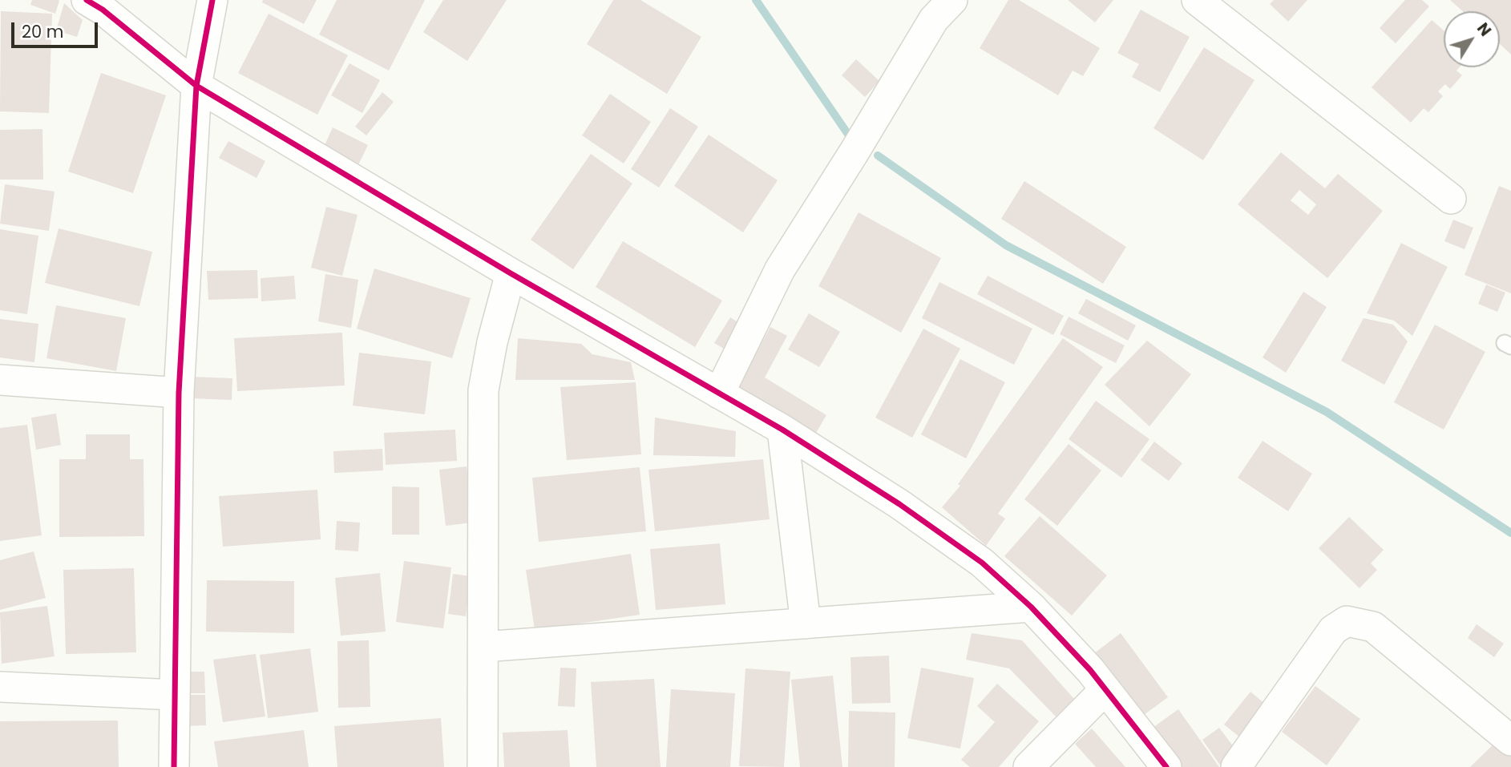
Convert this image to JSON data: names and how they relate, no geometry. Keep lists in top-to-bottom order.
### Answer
{
  "scale_bar": "20 m",
  "north": "top right"
}
